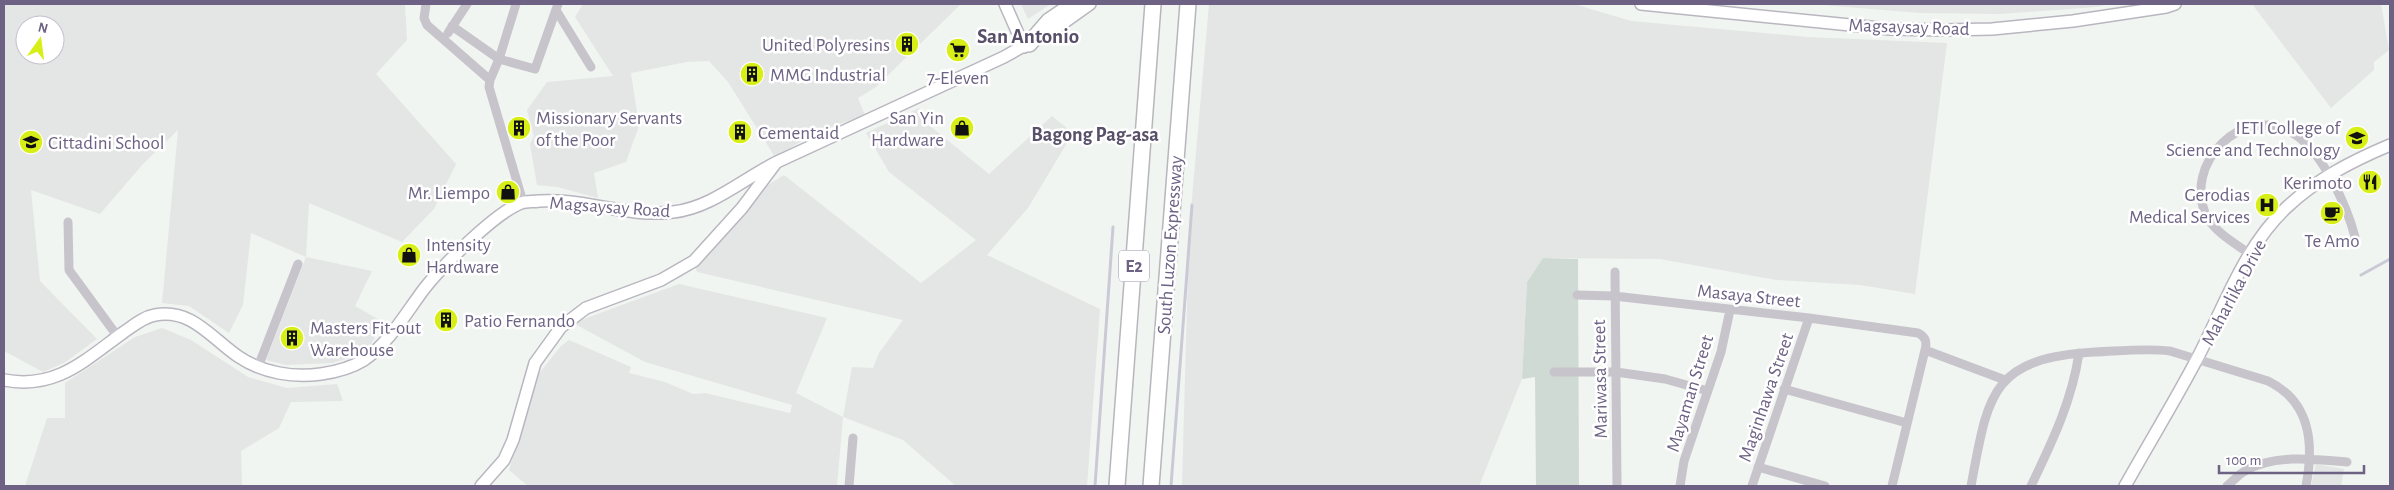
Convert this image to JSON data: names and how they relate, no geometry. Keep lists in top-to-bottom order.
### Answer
{
  "streets": {
    "highway": ["South Luzon Expressway", "E2"],
    "main road": ["Magsaysay Road", "Maharlika Drive"],
    "street": [
      "Masaya Street",
      "Mariwasa Street",
      "Mayaman Street",
      "Maginhawa Street"
    ]
  },
  "crossings": [
    ["Masaya Street", "Mariwasa Street"],
    ["Masaya Street", "Mayaman Street"],
    ["Masaya Street", "Maginhawa Street"]
  ],
  "districts": ["San Antonio", "Bagong Pag-asa"],
  "places": {
    "building": [
      "United Polyresins",
      "MMG Industrial",
      "Missionary Servants of the Poor",
      "Cementaid",
      "Patio Fernando",
      "Masters Fit-out Warehouse"
    ],
    "supermarket": ["7-Eleven"],
    "shop": ["San Yin Hardware", "Mr. Liempo", "Intensity Hardware"],
    "school or university": ["IETI College of Science and Technology", "Cittadini School"],
    "restaurant": ["Kerimoto"],
    "hospital": ["Gerodias Medical Services"],
    "cafe": ["Te Amo"]
  },
  "scale_bar": "100 m",
  "north": "top"
}
